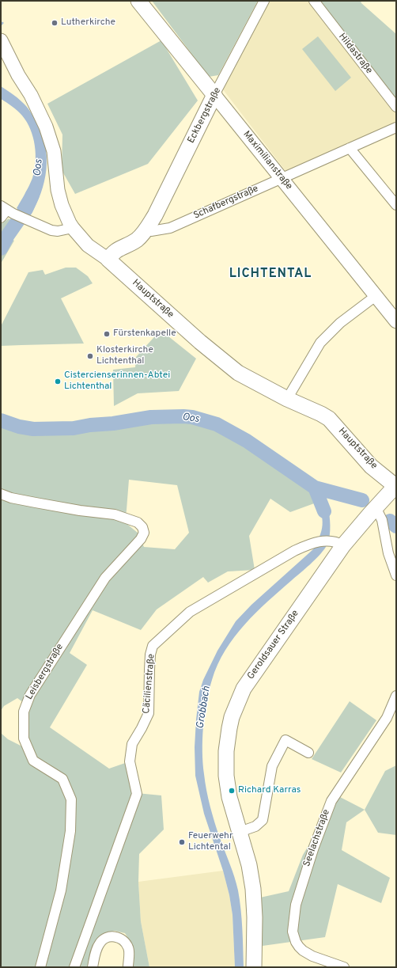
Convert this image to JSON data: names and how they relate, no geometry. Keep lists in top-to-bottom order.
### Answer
{
  "streets": {
    "main road": [
      "Eckbergstraße",
      "Maximilianstraße",
      "Hauptstraße",
      "Geroldsauer Straße"
    ],
    "street": [
      "Hildastraße",
      "Schafbergstraße",
      "Leisbergstraße",
      "Cäcilienstraße",
      "Seelachstraße"
    ]
  },
  "crossings": [
    ["Eckbergstraße", "Maximilianstraße"],
    ["Eckbergstraße", "Schafbergstraße"],
    ["Maximilianstraße", "Schafbergstraße"],
    ["Hauptstraße", "Geroldsauer Straße"],
    ["Geroldsauer Straße", "Cäcilienstraße"]
  ],
  "districts": ["LICHTENTAL"],
  "water": ["Oos", "Grobbach"],
  "places": [
    "Lutherkirche",
    "Fürstenkapelle",
    "Klosterkirche Lichtenthal",
    "Cistercienserinnen-Abtei Lichtenthal",
    "Richard Karras",
    "Feuerwehr Lichtental"
  ]
}
